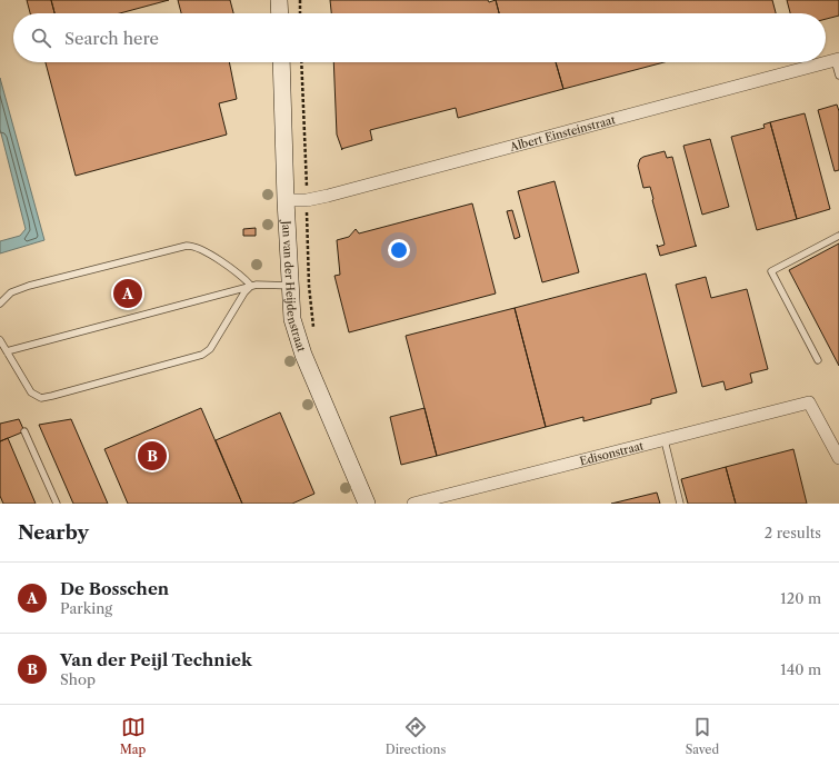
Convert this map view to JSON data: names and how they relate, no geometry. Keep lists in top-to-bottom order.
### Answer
{
  "streets": {
    "street": ["Albert Einsteinstraat", "Jan van der Heijdenstraat", "Edisonstraat"]
  },
  "crossings": [
    ["Albert Einsteinstraat", "Jan van der Heijdenstraat"]
  ],
  "page": {
    "search": "Search here",
    "pins": ["A", "B"],
    "heading": ["Nearby", "2 results"],
    "list": [
      {
        "mark": "A",
        "name": "De Bosschen",
        "note": "Parking",
        "value": "120 m"
      },
      {
        "mark": "B",
        "name": "Van der Peijl Techniek",
        "note": "Shop",
        "value": "140 m"
      }
    ],
    "nav": ["Map", "Directions", "Saved"]
  }
}
